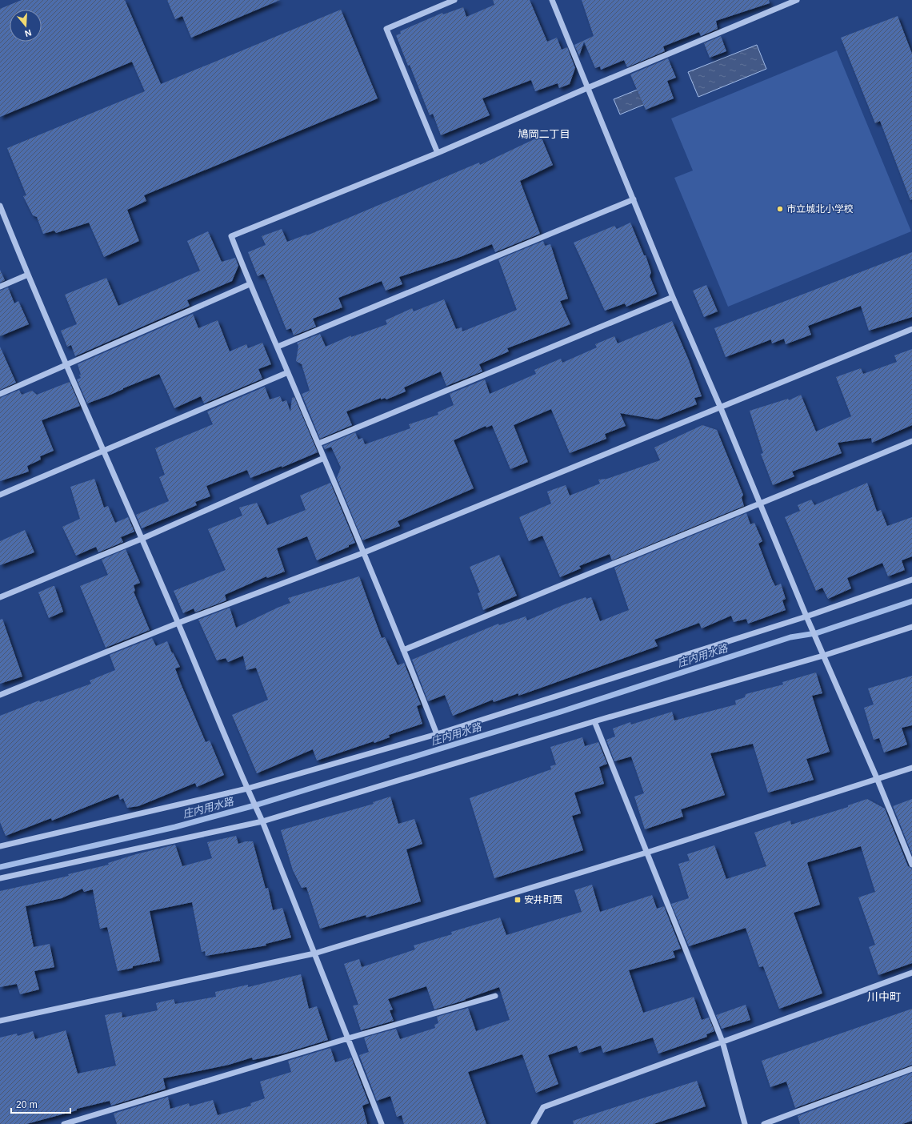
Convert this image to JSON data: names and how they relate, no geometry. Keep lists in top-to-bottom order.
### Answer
{
  "districts": ["鳩岡二丁目", "川中町"],
  "water": ["庄内用水路"],
  "places": {
    "other": ["市立城北小学校"],
    "transit": ["安井町西"]
  },
  "scale_bar": "20 m",
  "north": "bottom"
}
